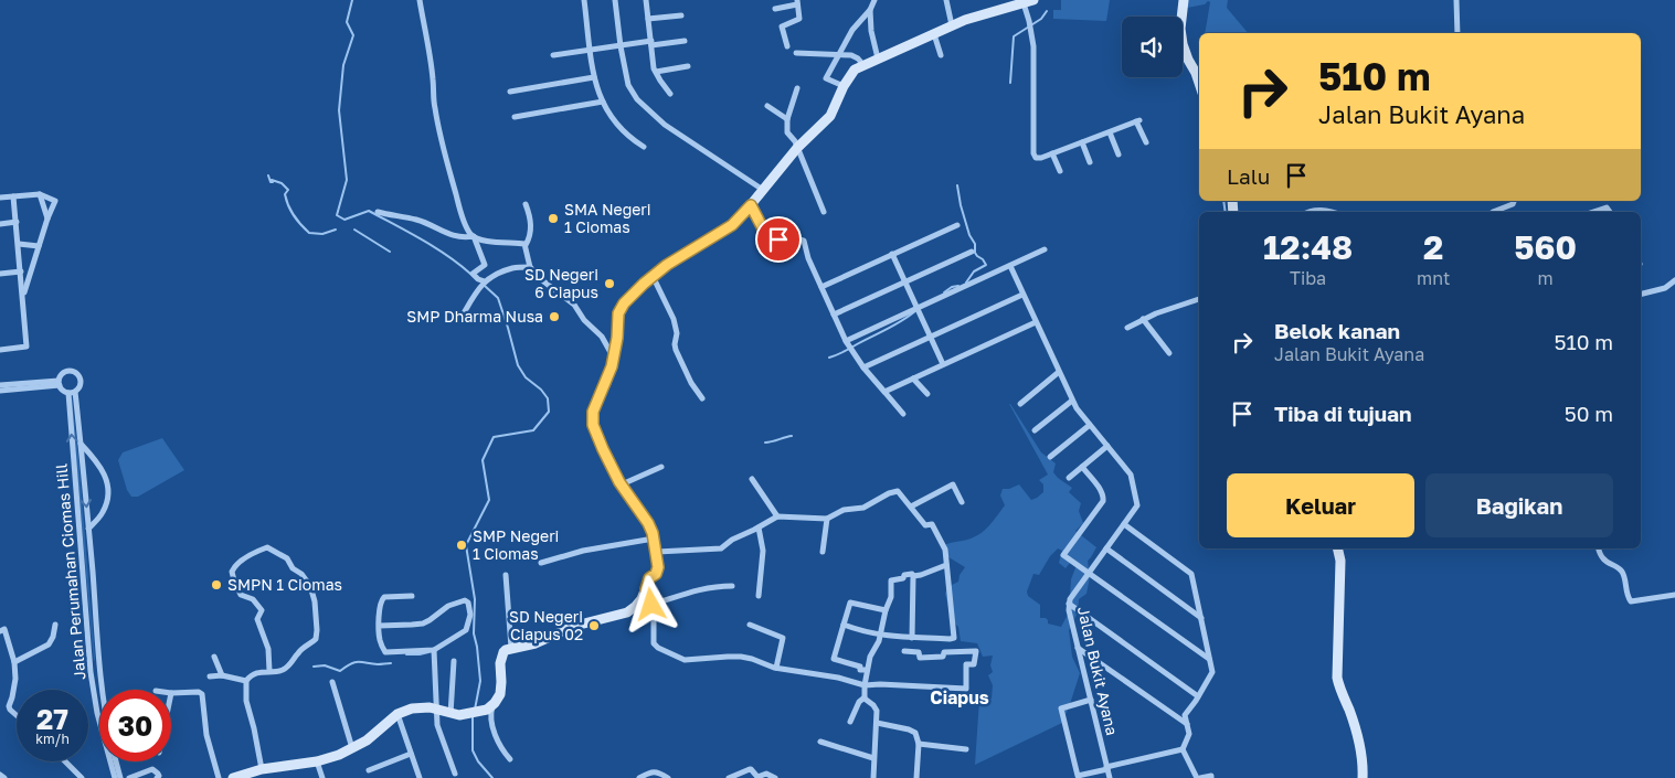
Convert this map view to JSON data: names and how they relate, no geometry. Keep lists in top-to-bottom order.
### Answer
{
  "streets": {
    "street": ["Jalan Perumahan Ciomas Hill", "Jalan Bukit Ayana"]
  },
  "districts": ["Ciapus"],
  "places": [
    "SMA Negeri 1 Ciomas",
    "SD Negeri 6 Ciapus",
    "SMP Dharma Nusa",
    "SMP Negeri 1 Ciomas",
    "SMPN 1 Ciomas",
    "SD Negeri Ciapus 02"
  ],
  "page": {
    "turn": ["510 m", "Jalan Bukit Ayana"],
    "then": "Lalu",
    "eta": [
      "12:48",
      "Tiba",
      "2",
      "mnt",
      "560",
      "m"
    ],
    "list": [
      {
        "name": "Belok kanan",
        "note": "Jalan Bukit Ayana",
        "value": "510 m"
      },
      {
        "name": "Tiba di tujuan",
        "value": "50 m"
      }
    ],
    "buttons": ["Keluar", "Bagikan"],
    "speed": "27 km/h",
    "limit": "30"
  }
}
